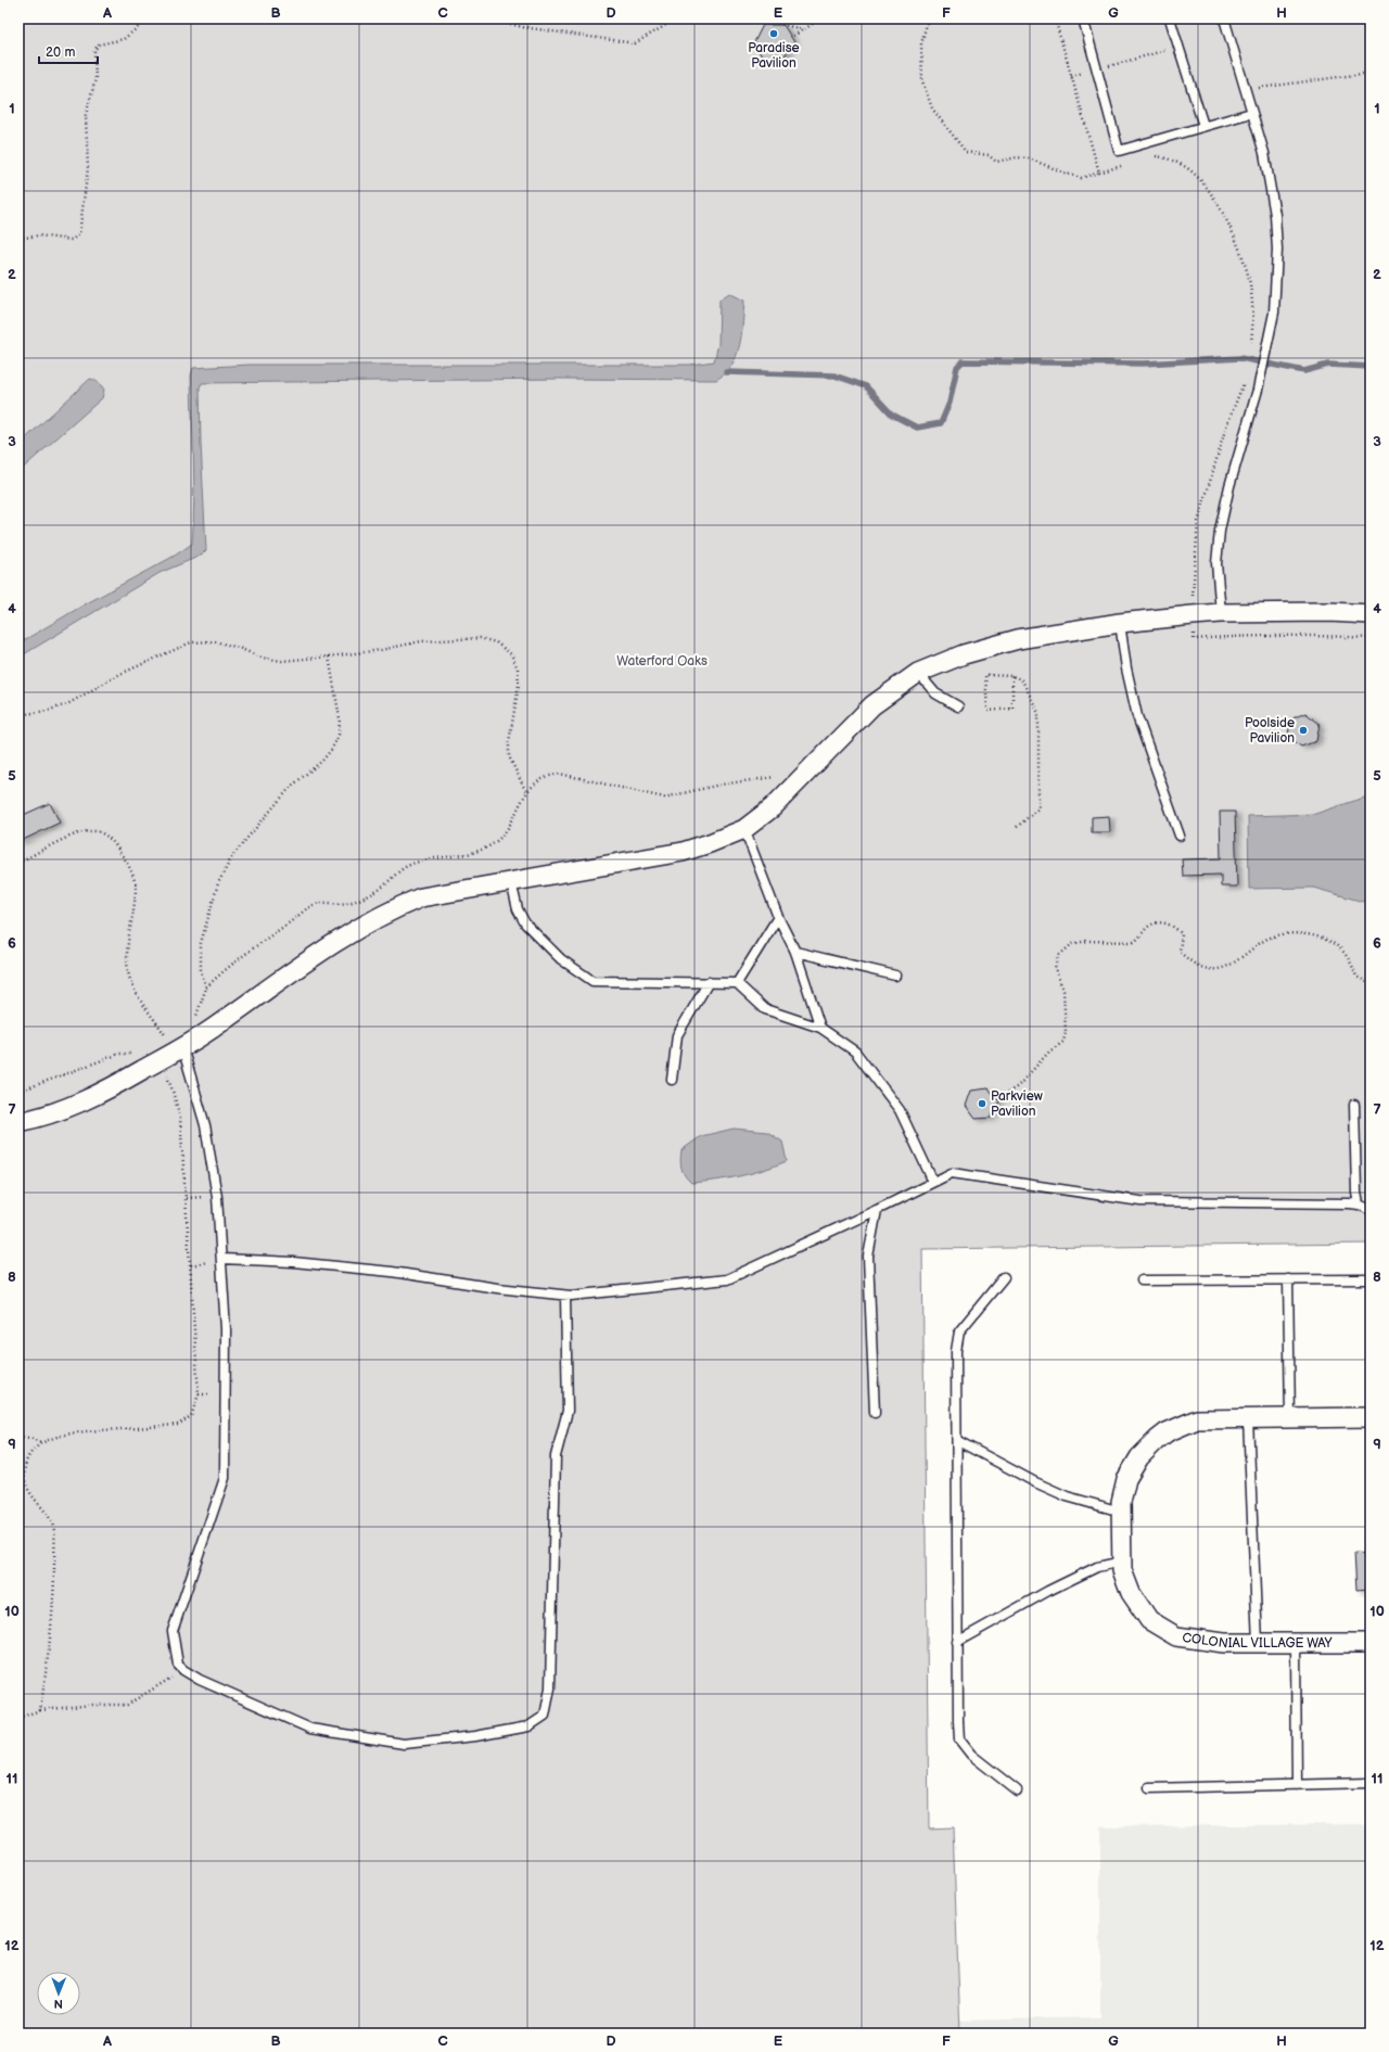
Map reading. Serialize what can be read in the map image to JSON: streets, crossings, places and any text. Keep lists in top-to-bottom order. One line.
{"streets":{"street":["COLONIAL VILLAGE WAY"]},"parks":["Waterford Oaks"],"places":["Paradise Pavilion","Poolside Pavilion","Parkview Pavilion"],"scale_bar":"20 m","north":"bottom","grid":{"columns":["A","B","C","D","E","F","G","H"],"rows":["1","2","3","4","5","6","7","8","9","10","11","12"]}}
